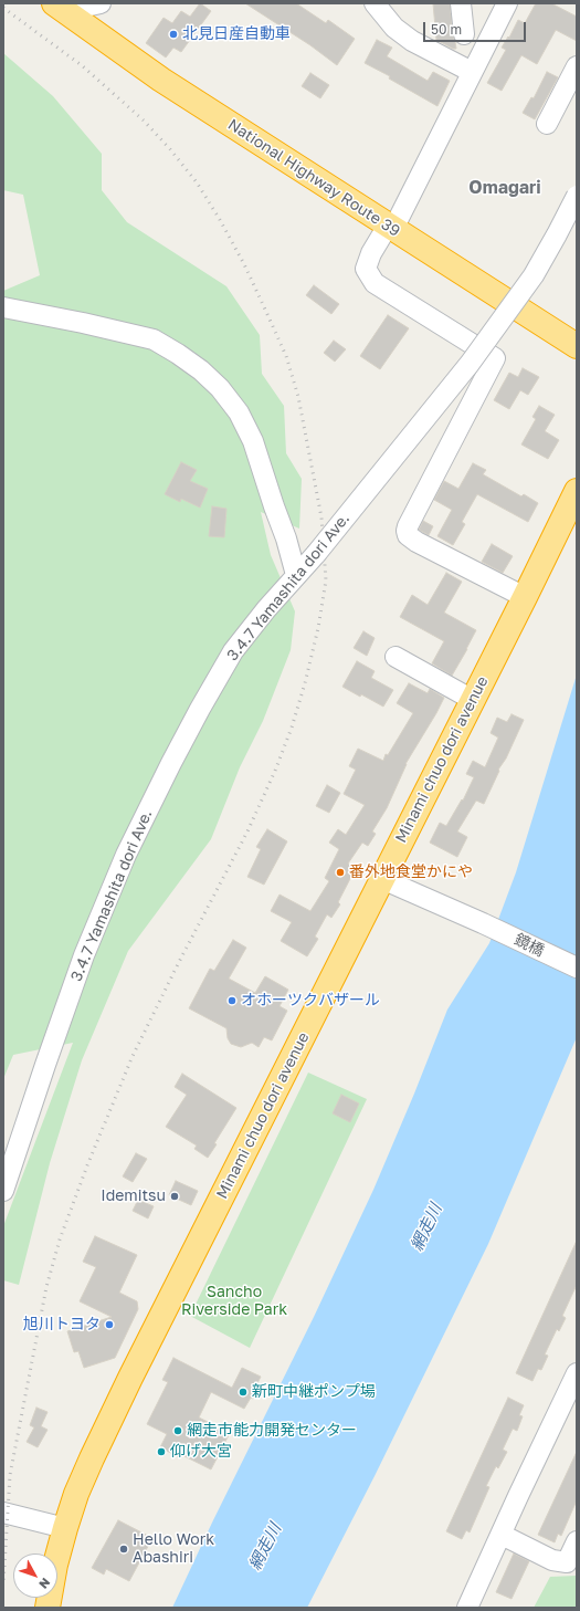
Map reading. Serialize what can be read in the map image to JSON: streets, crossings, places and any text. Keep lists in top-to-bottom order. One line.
{"streets":{"highway":["National Highway Route 39","Minami chuo dori avenue"],"street":["3.4.7 Yamashita dori Ave.","鏡橋"]},"crossings":[["Minami chuo dori avenue","鏡橋"]],"districts":["Omagari"],"water":["網走川"],"parks":["Sancho Riverside Park"],"places":["北見日産自動車","番外地食堂かにや","オホーツクバザール","Idemitsu","旭川トヨタ","新町中継ポンプ場","網走市能力開発センター","仰げ大宮","Hello Work Abashiri"],"scale_bar":"50 m","north":"bottom right"}
